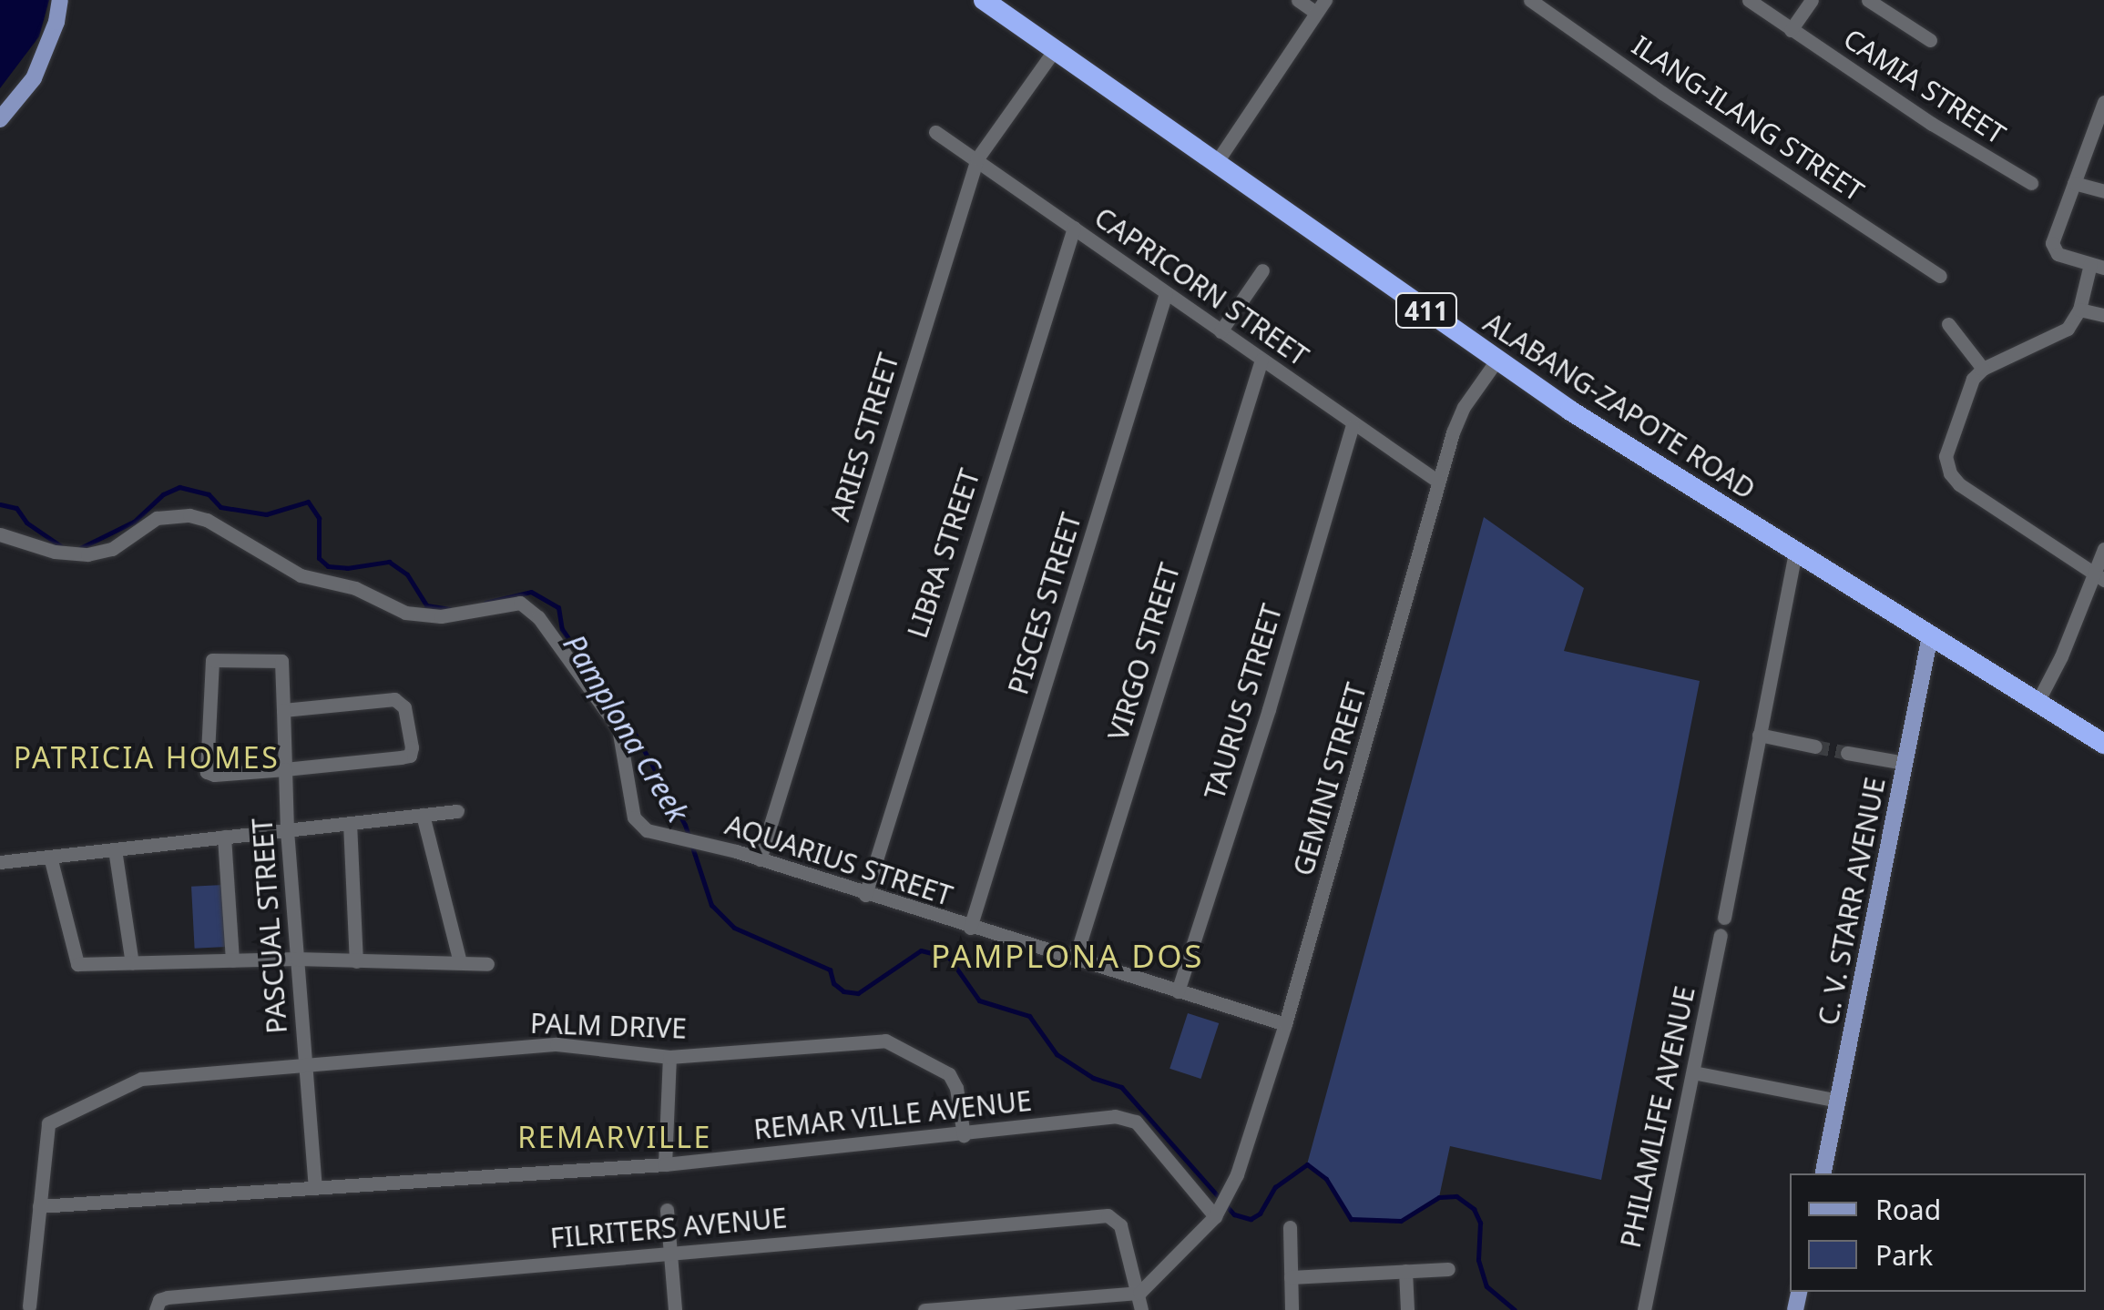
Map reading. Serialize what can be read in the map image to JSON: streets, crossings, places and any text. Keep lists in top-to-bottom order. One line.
{"streets":{"highway":["411","ALABANG-ZAPOTE ROAD"],"main road":["C. V. STARR AVENUE"],"street":["CAMIA STREET","ILANG-ILANG STREET","CAPRICORN STREET","ARIES STREET","LIBRA STREET","PISCES STREET","VIRGO STREET","TAURUS STREET","GEMINI STREET","AQUARIUS STREET","PASCUAL STREET","PALM DRIVE","REMAR VILLE AVENUE","PHILAMLIFE AVENUE","FILRITERS AVENUE"]},"crossings":[["CAPRICORN STREET","ARIES STREET"],["CAPRICORN STREET","LIBRA STREET"],["CAPRICORN STREET","PISCES STREET"],["CAPRICORN STREET","VIRGO STREET"],["CAPRICORN STREET","TAURUS STREET"],["CAPRICORN STREET","GEMINI STREET"],["ALABANG-ZAPOTE ROAD","ARIES STREET"],["ALABANG-ZAPOTE ROAD","GEMINI STREET"],["ALABANG-ZAPOTE ROAD","C. V. STARR AVENUE"],["ARIES STREET","AQUARIUS STREET"],["LIBRA STREET","AQUARIUS STREET"],["PISCES STREET","AQUARIUS STREET"],["VIRGO STREET","AQUARIUS STREET"],["TAURUS STREET","AQUARIUS STREET"],["GEMINI STREET","AQUARIUS STREET"],["GEMINI STREET","REMAR VILLE AVENUE"],["PASCUAL STREET","PALM DRIVE"],["PASCUAL STREET","REMAR VILLE AVENUE"],["PALM DRIVE","REMAR VILLE AVENUE"]],"districts":["PATRICIA HOMES","PAMPLONA DOS","REMARVILLE"],"water":["Pamplona Creek"],"legend":["Road","Park"]}
